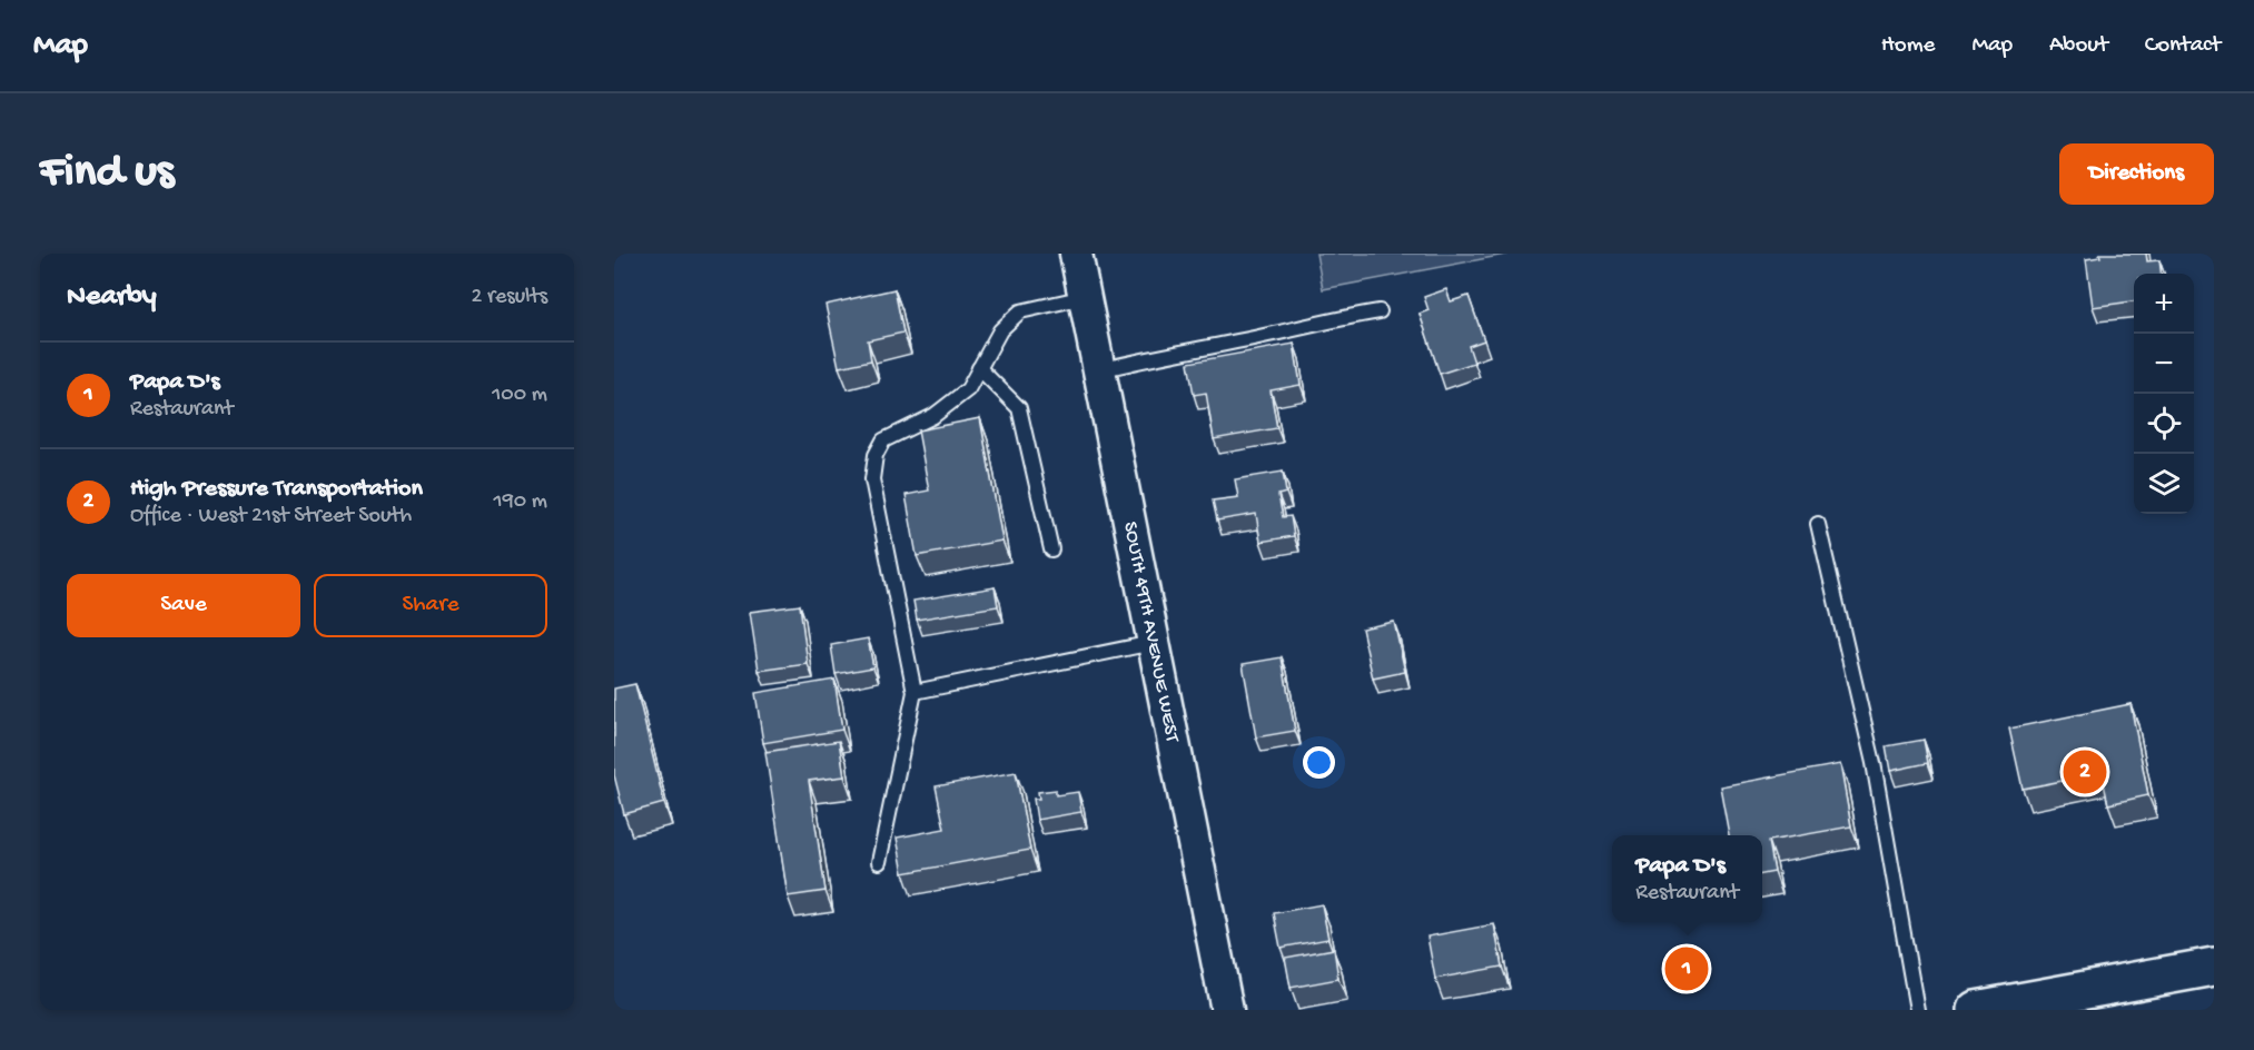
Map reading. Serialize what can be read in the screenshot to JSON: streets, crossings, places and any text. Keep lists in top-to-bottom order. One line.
{"streets":{"street":["SOUTH 49TH AVENUE WEST"]},"page":{"header":"Map","nav":["Home","Map","About","Contact"],"buttons":["Directions",["Save","Share"]],"title":"Find us","heading":["Nearby","2 results"],"map_buttons":["+","−"],"list":[{"mark":"1","name":"Papa D's","note":"Restaurant","value":"100 m"},{"mark":"2","name":"High Pressure Transportation","note":"Office · West 21st Street South","value":"190 m"}],"pins":["2","1"],"popup":["Papa D's","Restaurant"]}}
